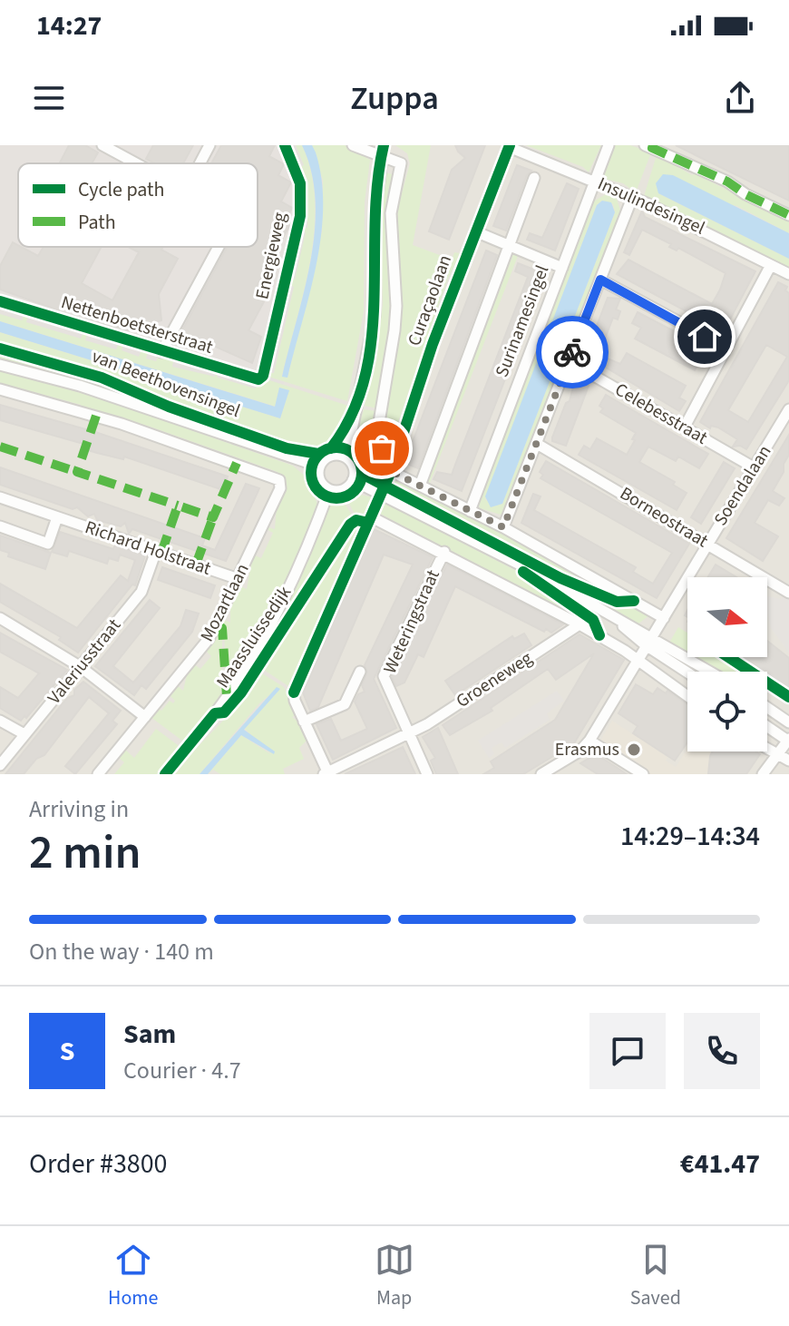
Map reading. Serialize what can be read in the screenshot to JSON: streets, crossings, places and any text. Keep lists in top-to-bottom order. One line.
{"streets":{"street":["Insulindesingel","Energieweg","Curaçaolaan","Surinamesingel","Nettenboetsterstraat","van Beethovensingel","Celebesstraat","Soendalaan","Borneostraat","Richard Holstraat","Mozartlaan","Weteringstraat","Maassluissedijk","Valeriusstraat","Groeneweg"]},"crossings":[["Insulindesingel","Curaçaolaan"],["Insulindesingel","Surinamesingel"],["Energieweg","Nettenboetsterstraat"],["van Beethovensingel","Maassluissedijk"],["Celebesstraat","Soendalaan"],["Soendalaan","Borneostraat"],["Richard Holstraat","Mozartlaan"],["Richard Holstraat","Valeriusstraat"],["Weteringstraat","Groeneweg"]],"places":["Erasmus"],"legend":["Cycle path","Path"],"north":"right","page":{"status":"14:27","header":"Zuppa","heading":["2 min","Arriving in","14:29–14:34"],"panel":["Sam","Courier · 4.7","Order #3800","€41.47"],"bar":"On the way · 140 m","round":"S","tabs":["Home","Map","Saved"]}}
